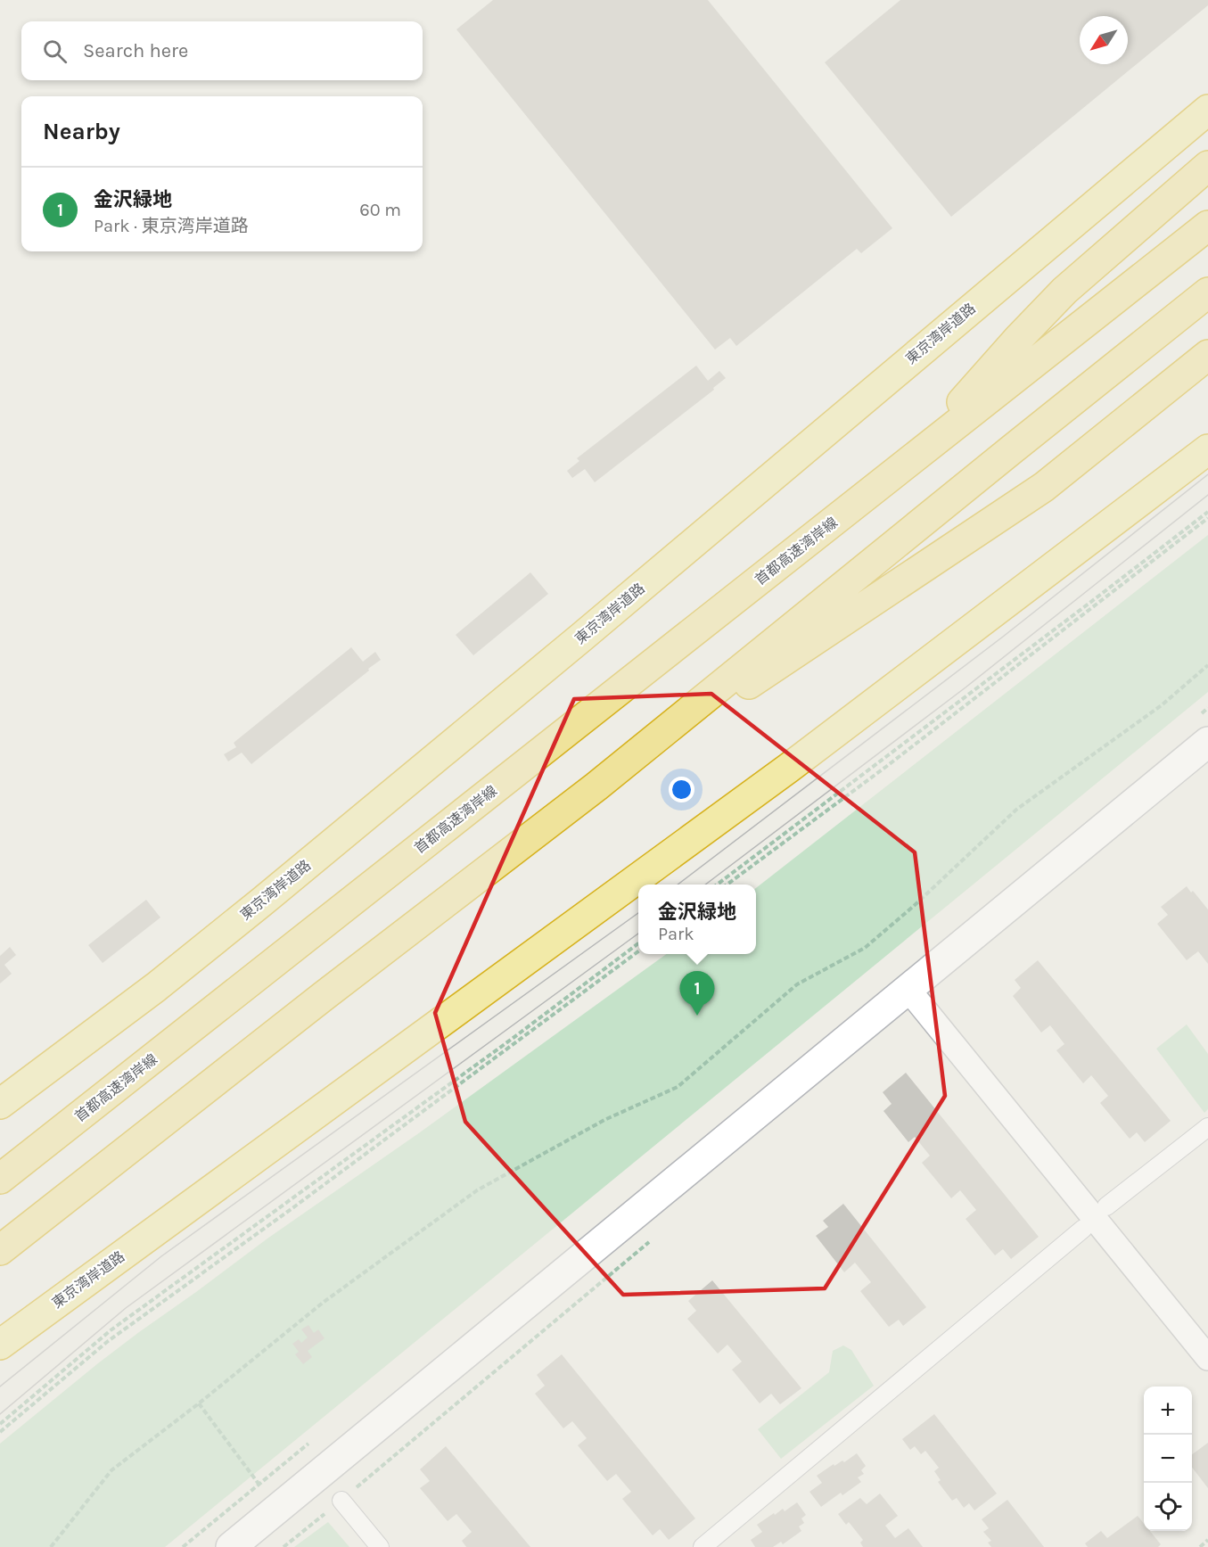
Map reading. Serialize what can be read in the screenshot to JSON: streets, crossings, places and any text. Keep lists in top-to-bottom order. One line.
{"streets":{"highway":["東京湾岸道路","首都高速湾岸線"]},"north":"bottom left","page":{"search":"Search here","heading":"Nearby","list":[{"mark":"1","name":"金沢緑地","note":"Park · 東京湾岸道路","value":"60 m"}],"popup":["金沢緑地","Park"],"pins":"1","map_buttons":["+","−"]}}
